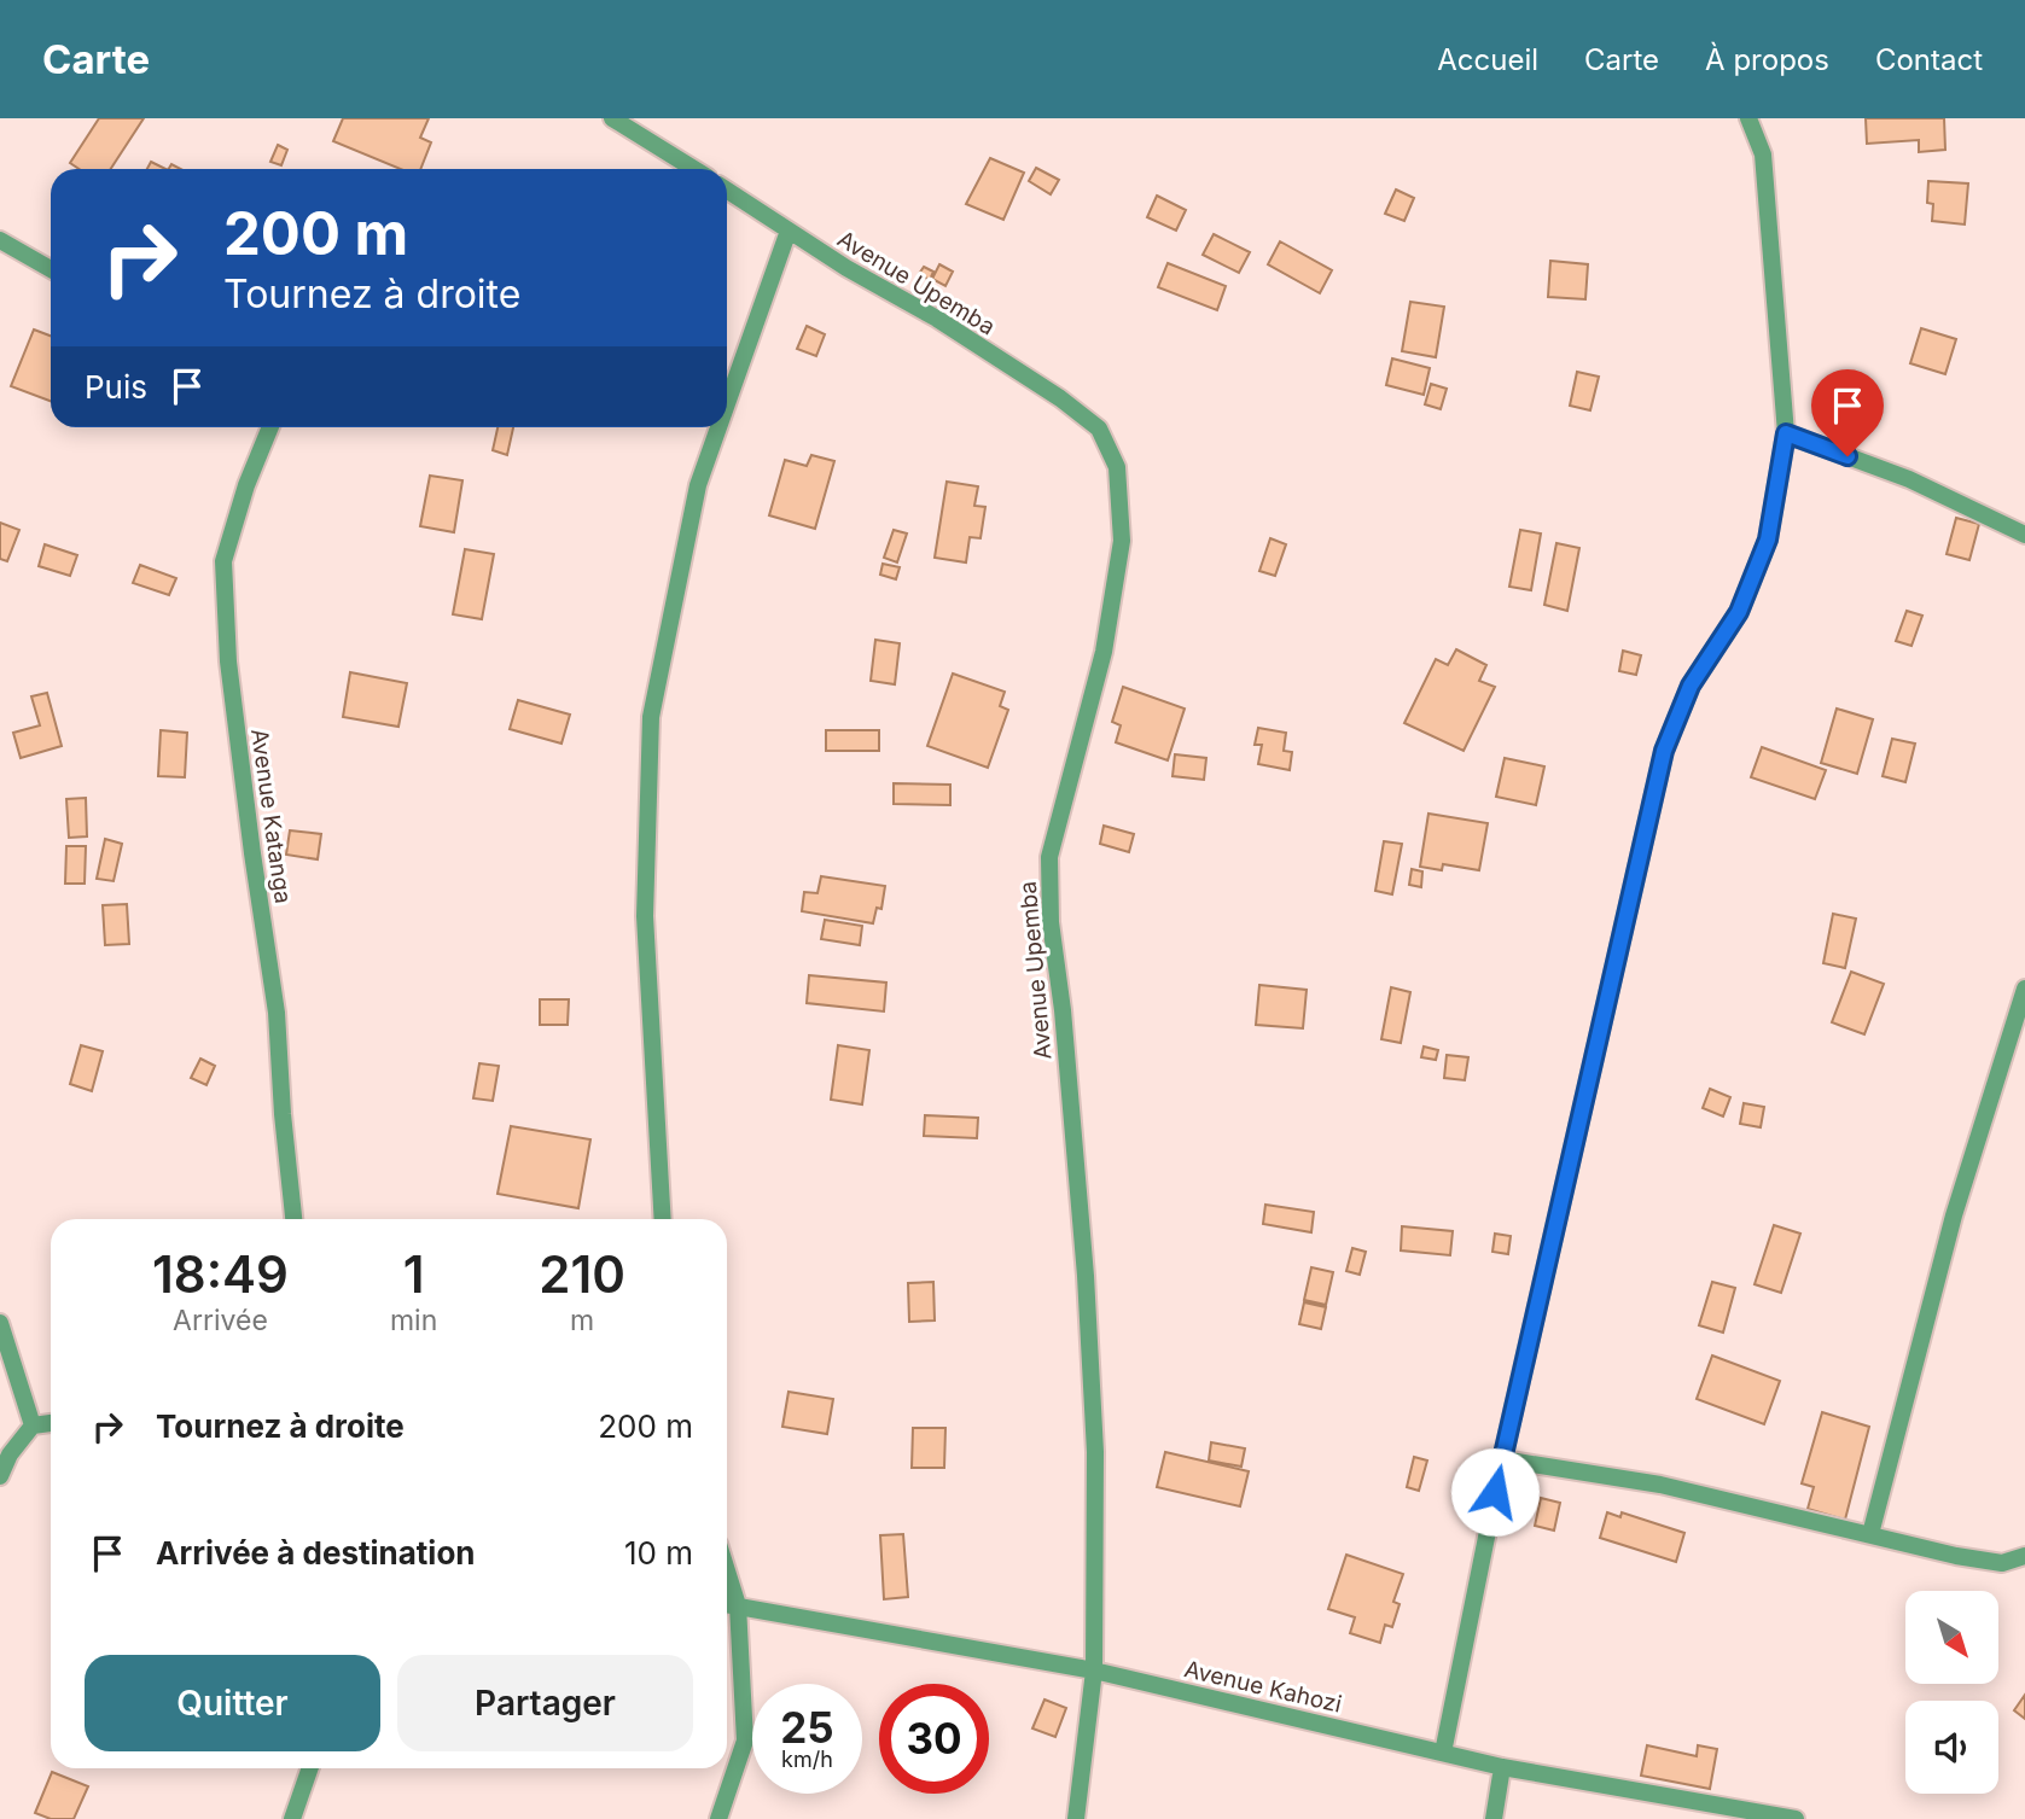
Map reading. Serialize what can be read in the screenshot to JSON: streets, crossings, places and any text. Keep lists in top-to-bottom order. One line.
{"streets":{"street":["Avenue Upemba","Avenue Katanga","Avenue Kahozi"]},"crossings":[["Avenue Upemba","Avenue Kahozi"]],"north":"bottom right","page":{"header":"Carte","nav":["Accueil","Carte","À propos","Contact"],"turn":["200 m","Tournez à droite"],"then":"Puis","eta":["18:49","Arrivée","1","min","210","m"],"list":[{"name":"Tournez à droite","value":"200 m"},{"name":"Arrivée à destination","value":"10 m"}],"buttons":["Quitter","Partager"],"speed":"25 km/h","limit":"30"}}
